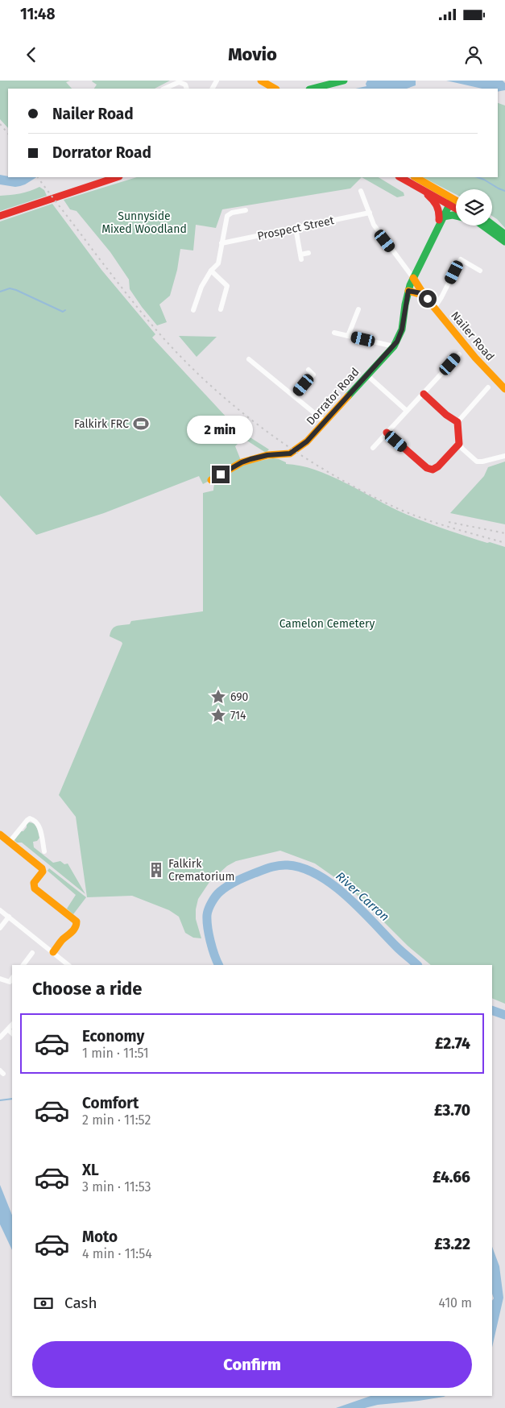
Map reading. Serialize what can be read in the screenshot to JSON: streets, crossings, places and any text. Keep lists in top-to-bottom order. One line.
{"streets":{"street":["Prospect Street","Nailer Road","Dorrator Road"]},"crossings":[["Nailer Road","Dorrator Road"]],"water":["River Carron"],"parks":["Sunnyside Mixed Woodland","Camelon Cemetery"],"places":{"sports":["Falkirk FRC"],"place":["690","714"],"building":["Falkirk Crematorium"]},"page":{"status":"11:48","header":"Movio","banner":["Nailer Road","Dorrator Road"],"bubble":"2 min","heading":"Choose a ride","list":[{"name":"Economy","note":"1 min · 11:51","value":"£2.74"},{"name":"Comfort","note":"2 min · 11:52","value":"£3.70"},{"name":"XL","note":"3 min · 11:53","value":"£4.66"},{"name":"Moto","note":"4 min · 11:54","value":"£3.22"}],"pay":["Cash","410 m"],"buttons":"Confirm"}}
